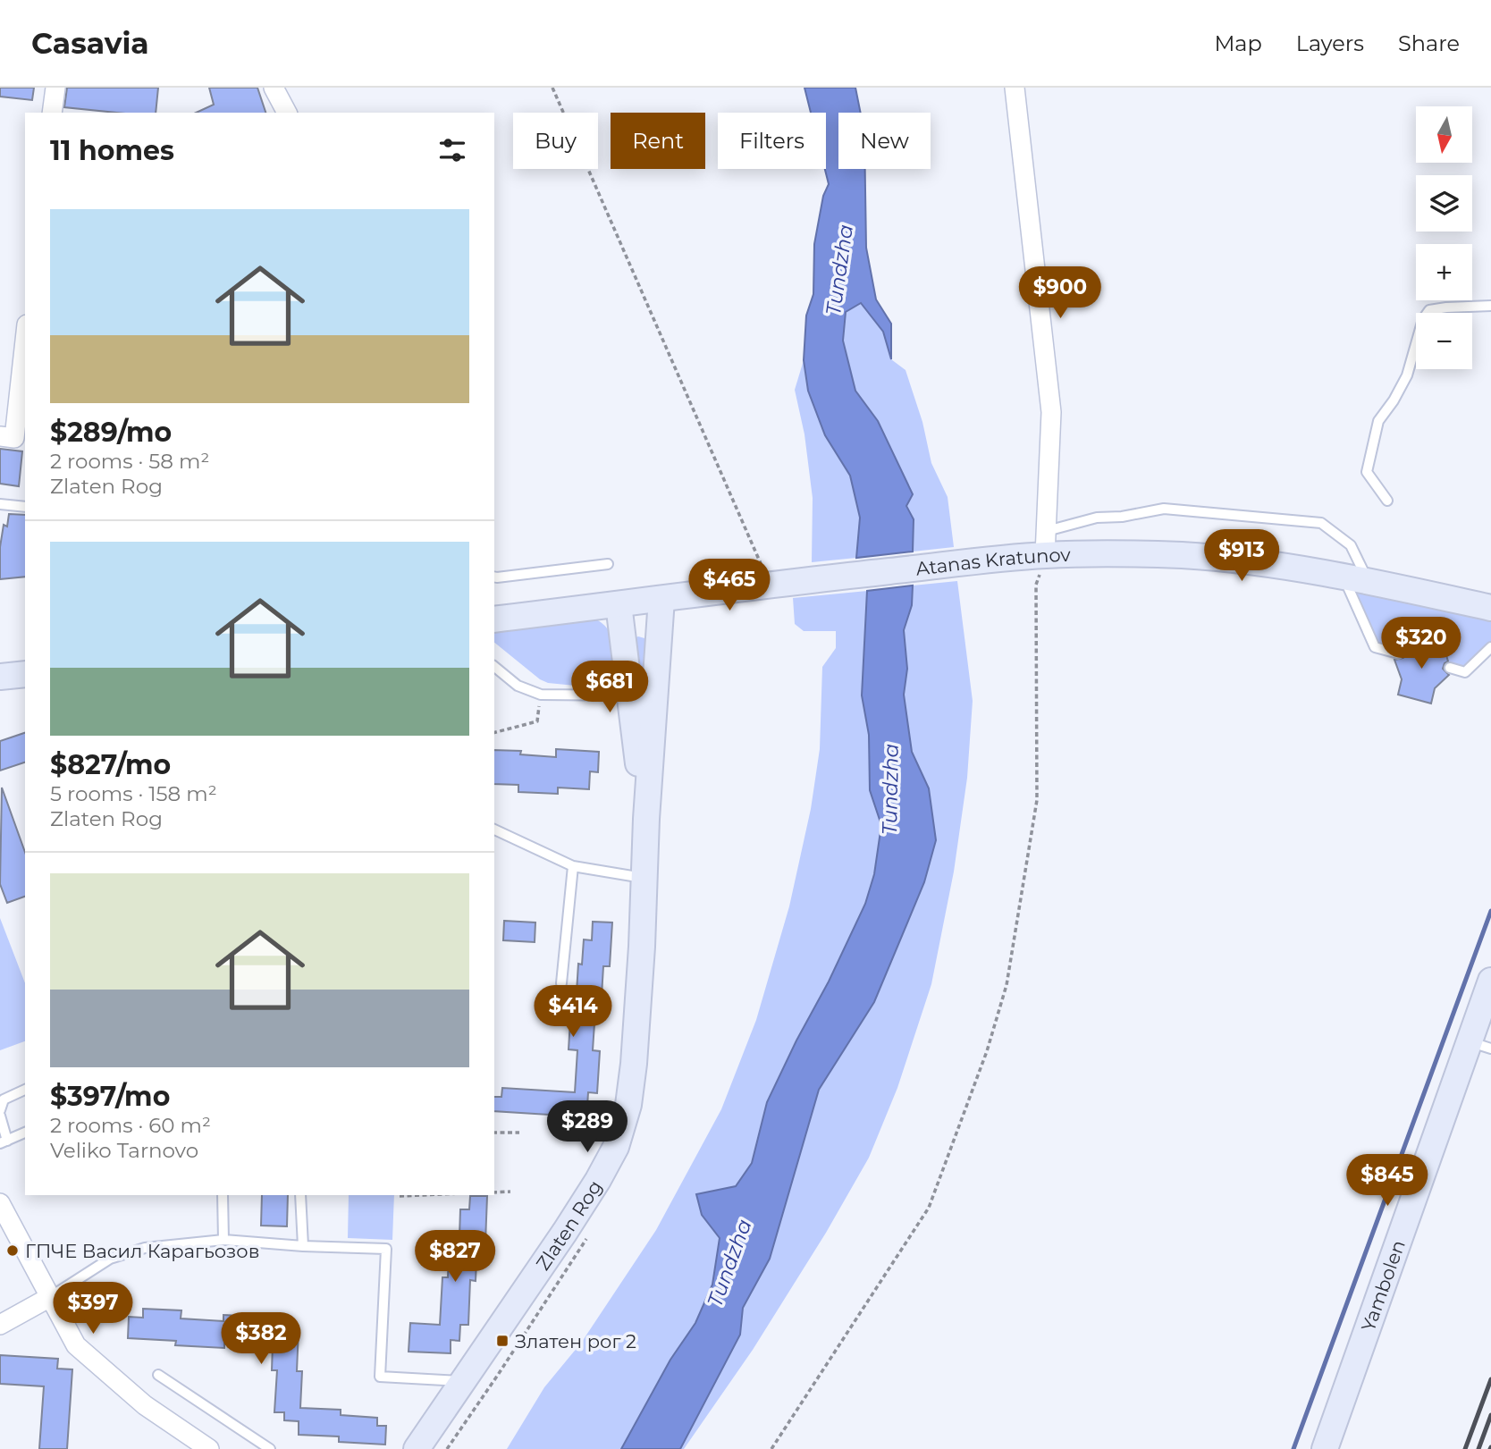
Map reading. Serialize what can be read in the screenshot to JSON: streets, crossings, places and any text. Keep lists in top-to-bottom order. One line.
{"streets":{"main road":["Atanas Kratunov","Zlaten Rog","Yambolen"]},"crossings":[["Atanas Kratunov","Zlaten Rog"]],"water":["Tundzha"],"places":{"other":["ГПЧЕ Васил Карагьозов"],"transit":["Златен рог 2"]},"north":"bottom","page":{"header":"Casavia","nav":["Map","Layers","Share"],"map_buttons":["+","−"],"chip":["Buy","Rent","Filters","New"],"heading":"11 homes","list":[{"name":"$289/mo","note":"2 rooms · 58 m² · Zlaten Rog"},{"name":"$827/mo","note":"5 rooms · 158 m² · Zlaten Rog"},{"name":"$397/mo","note":"2 rooms · 60 m² · Veliko Tarnovo"}],"price":["$900","$913","$465","$320","$681","$414","$289","$845","$827","$397","$382"]}}
